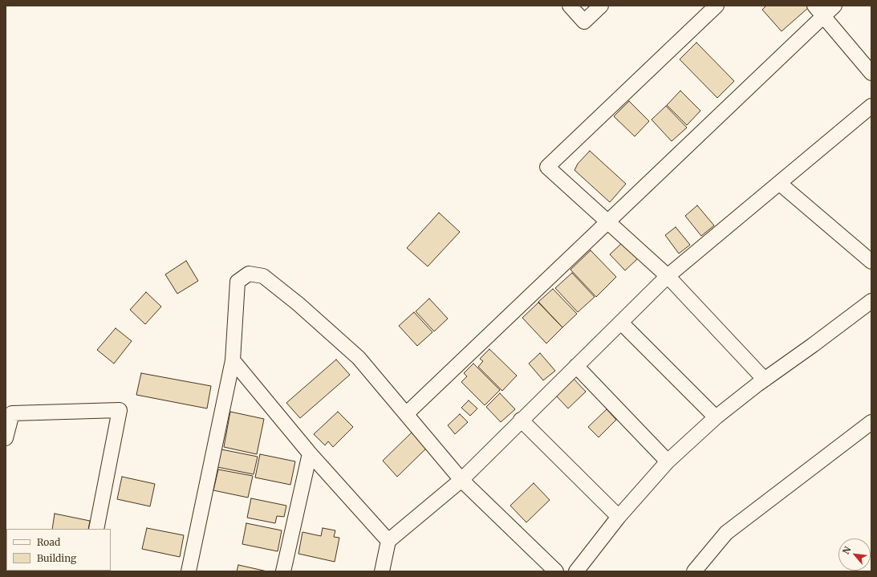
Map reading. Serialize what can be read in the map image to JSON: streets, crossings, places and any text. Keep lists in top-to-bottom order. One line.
{"legend":["Road","Building"],"north":"top left"}
